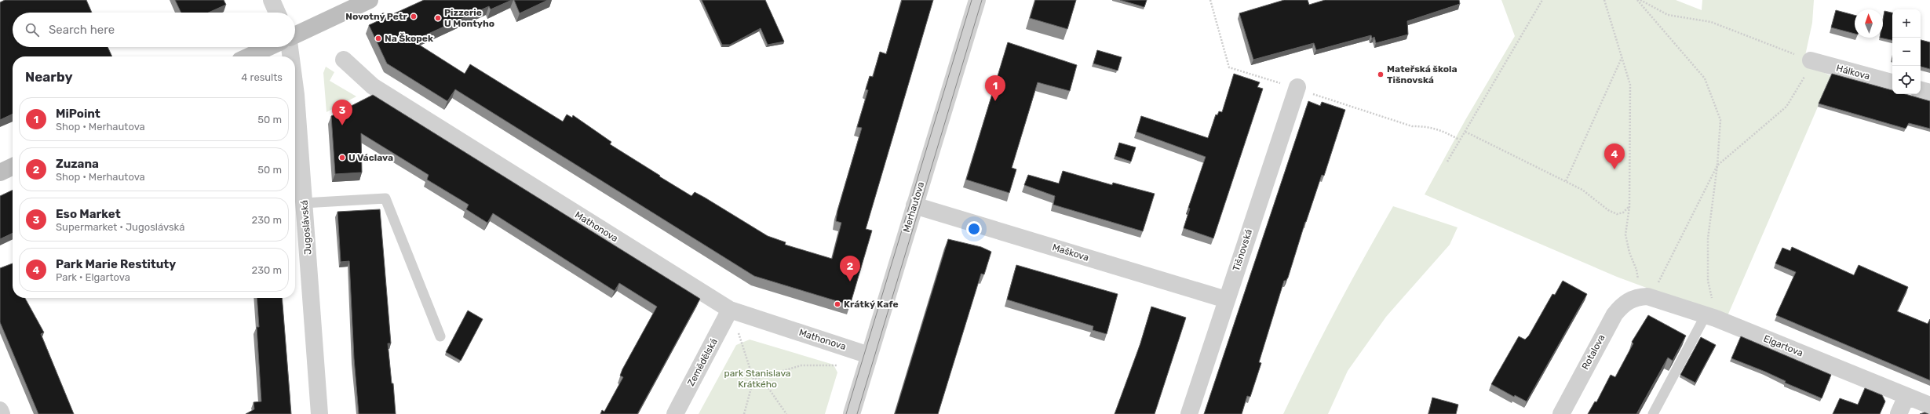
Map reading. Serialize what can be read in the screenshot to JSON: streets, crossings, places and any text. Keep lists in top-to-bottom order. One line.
{"streets":{"street":["Hálkova","Merhautova","Mathonova","Jugoslávská","Tišnovská","Maškova","Elgartova","Rotalova","Zemědělská"]},"crossings":[["Merhautova","Mathonova"],["Merhautova","Maškova"],["Mathonova","Zemědělská"],["Tišnovská","Maškova"],["Elgartova","Rotalova"]],"parks":["park Stanislava Krátkého"],"places":["Novotný Petr","Pizzerie U Montyho","Na Škopek","Mateřská škola Tišnovská","U Václava","Krátký Kafe"],"north":"top","page":{"map_buttons":["+","−"],"search":"Search here","heading":["Nearby","4 results"],"pins":["1","3","4","2"],"list":[{"mark":"1","name":"MiPoint","note":"Shop · Merhautova","value":"50 m"},{"mark":"2","name":"Zuzana","note":"Shop · Merhautova","value":"50 m"},{"mark":"3","name":"Eso Market","note":"Supermarket · Jugoslávská","value":"230 m"},{"mark":"4","name":"Park Marie Restituty","note":"Park · Elgartova","value":"230 m"}]}}
